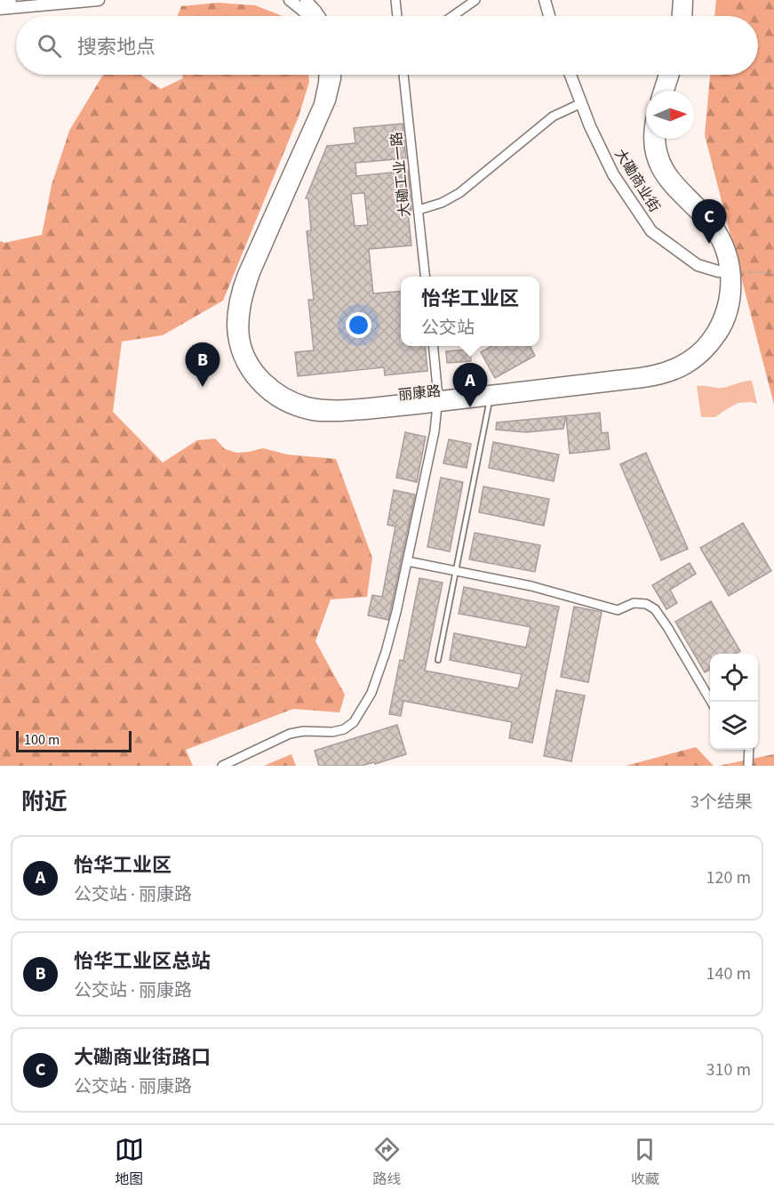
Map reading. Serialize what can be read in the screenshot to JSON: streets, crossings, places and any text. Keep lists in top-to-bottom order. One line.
{"streets":{"street":["大磡工业一路","大磡商业街","丽康路"]},"crossings":[["大磡商业街","丽康路"]],"scale_bar":"100 m","north":"right","page":{"search":"搜索地点","pins":["C","B","A"],"popup":["怡华工业区","公交站"],"scale":"100 m","heading":["附近","3个结果"],"list":[{"mark":"A","name":"怡华工业区","note":"公交站 · 丽康路","value":"120 m"},{"mark":"B","name":"怡华工业区总站","note":"公交站 · 丽康路","value":"140 m"},{"mark":"C","name":"大磡商业街路口","note":"公交站 · 丽康路","value":"310 m"}],"nav":["地图","路线","收藏"]}}
